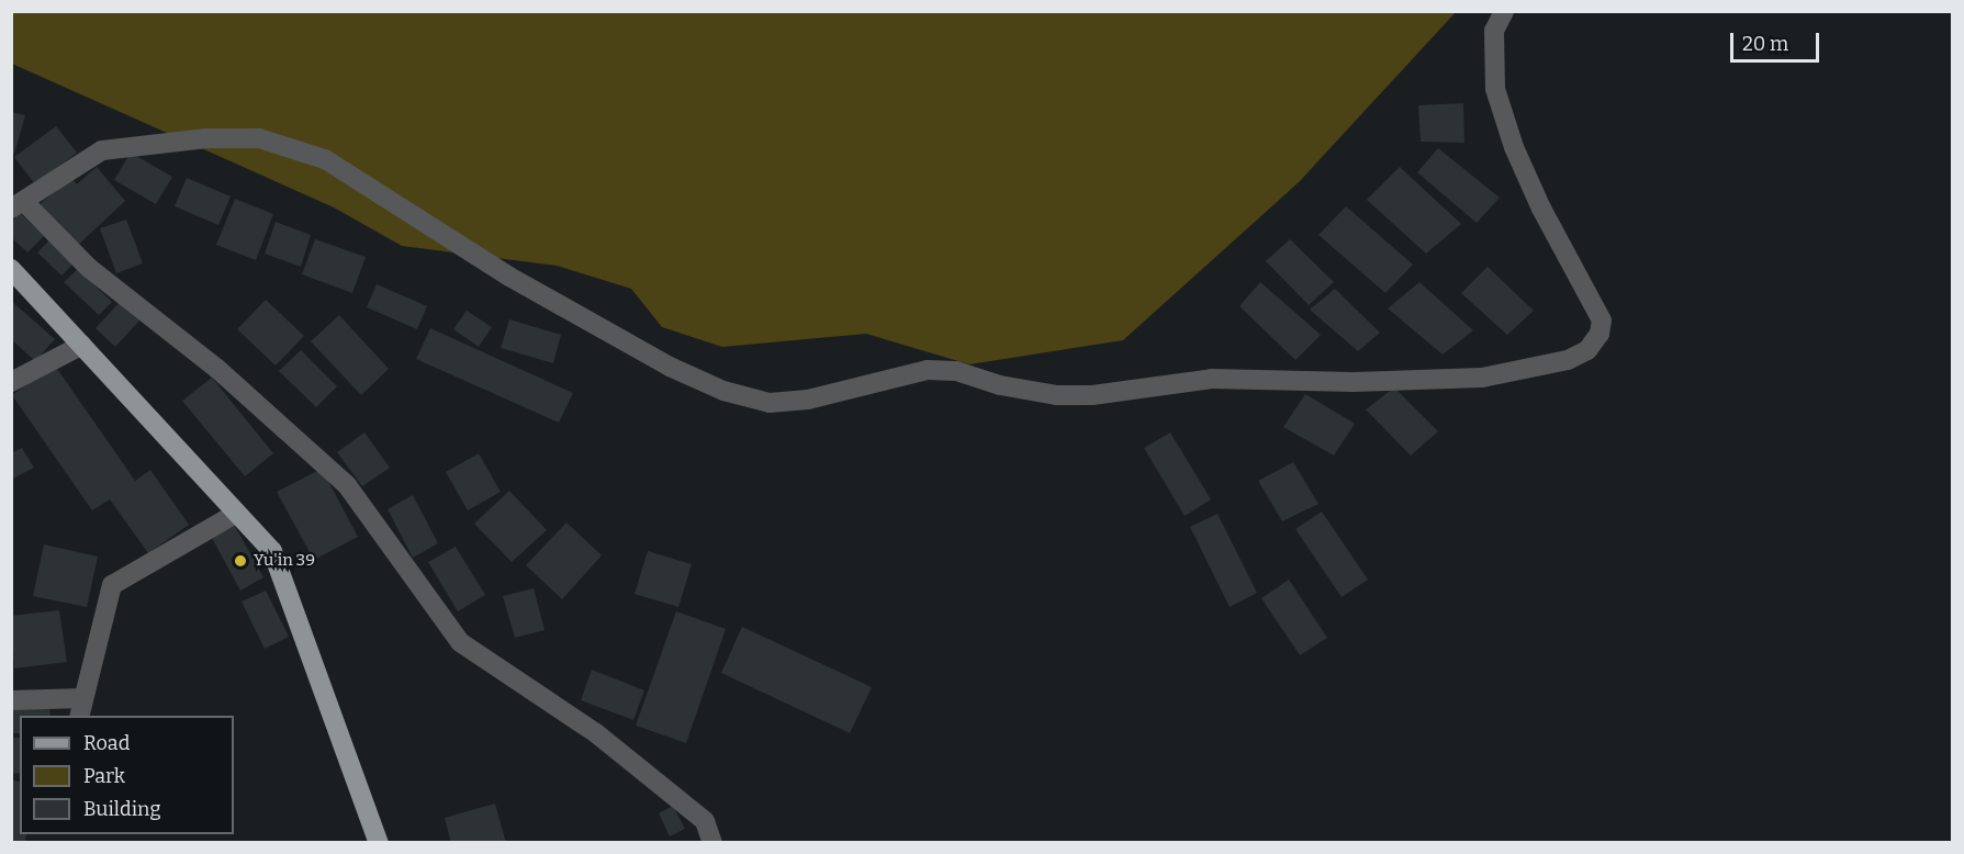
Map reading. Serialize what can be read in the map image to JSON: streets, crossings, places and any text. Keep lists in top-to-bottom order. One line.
{"places":["Yu'in 39"],"legend":["Road","Park","Building"],"scale_bar":"20 m"}
